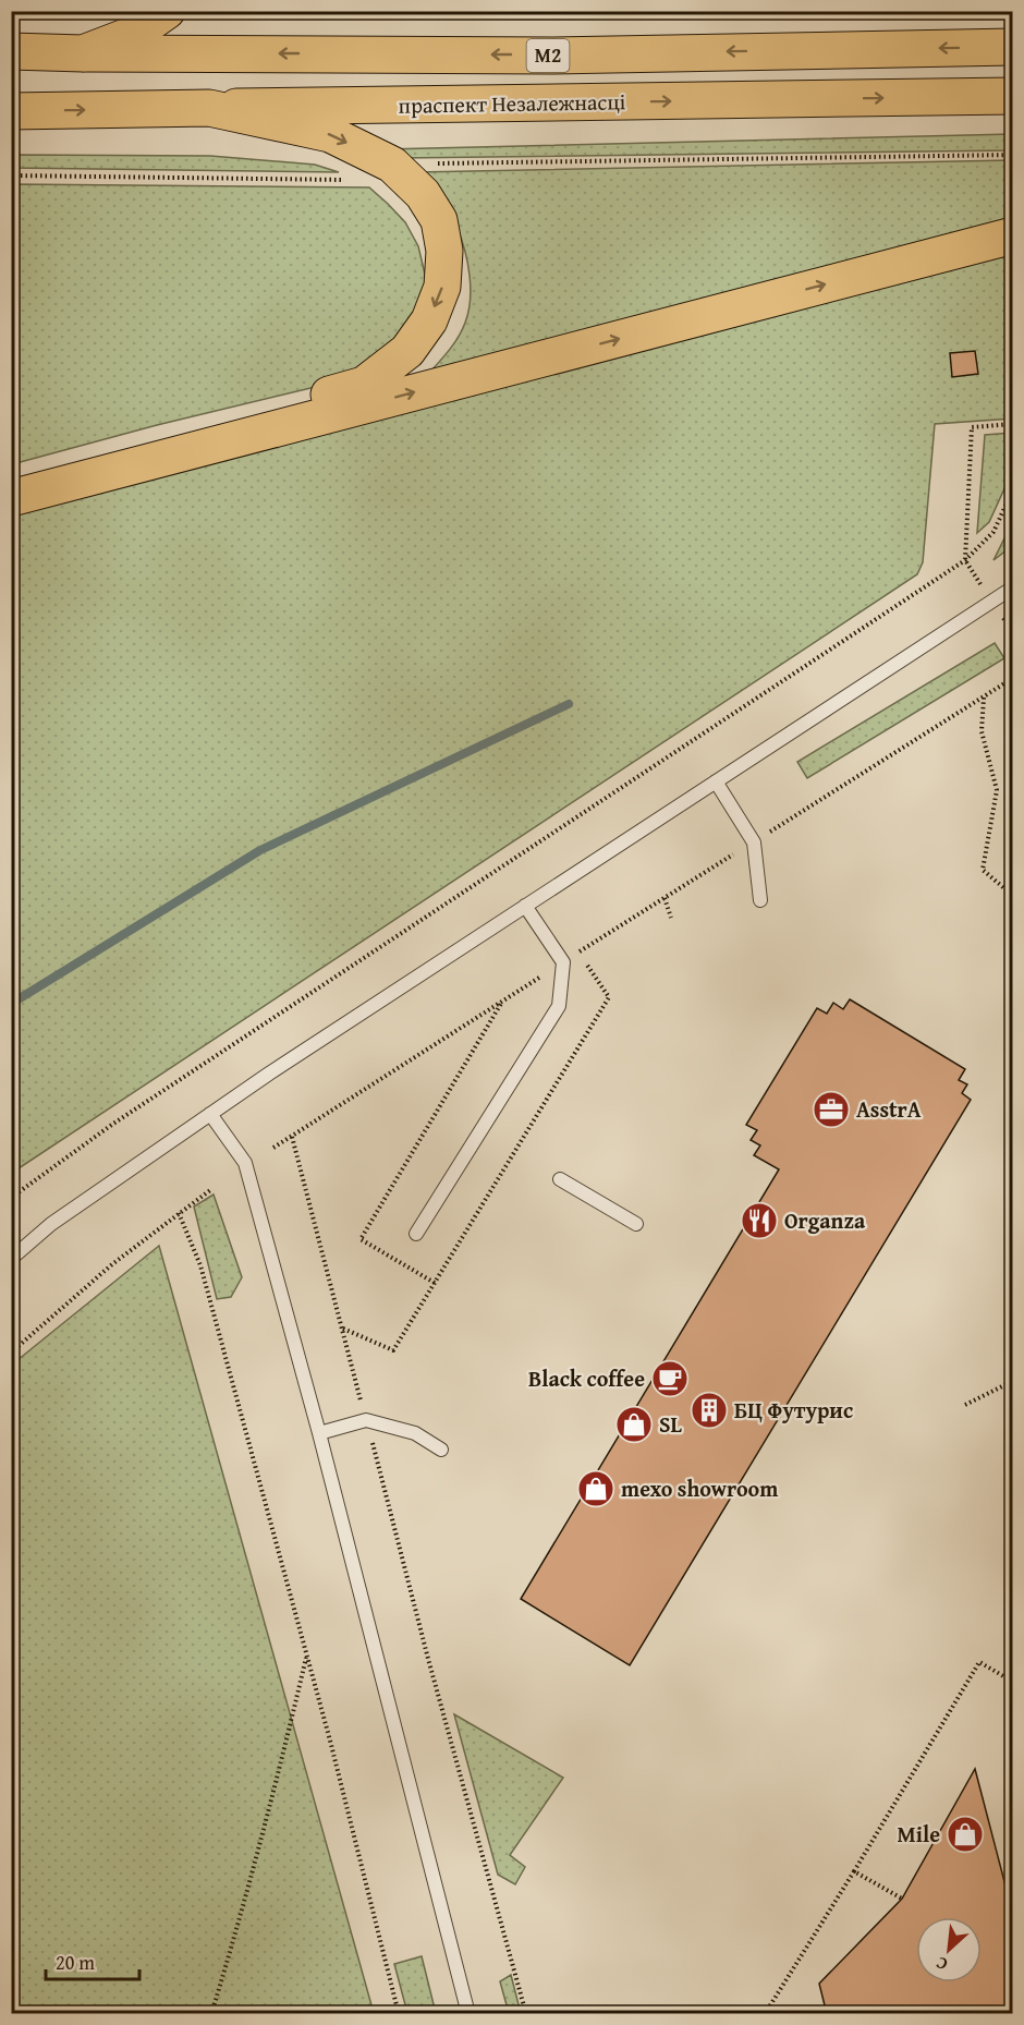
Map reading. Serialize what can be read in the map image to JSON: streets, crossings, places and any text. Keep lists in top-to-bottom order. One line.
{"streets":{"main road":["М2","праспект Незалежнасці"]},"places":{"office":["AsstrA"],"restaurant":["Organza"],"cafe":["Black coffee"],"building":["БЦ Футурис"],"shop":["SL","mexo showroom","Mile"]},"scale_bar":"20 m","north":"bottom left"}
